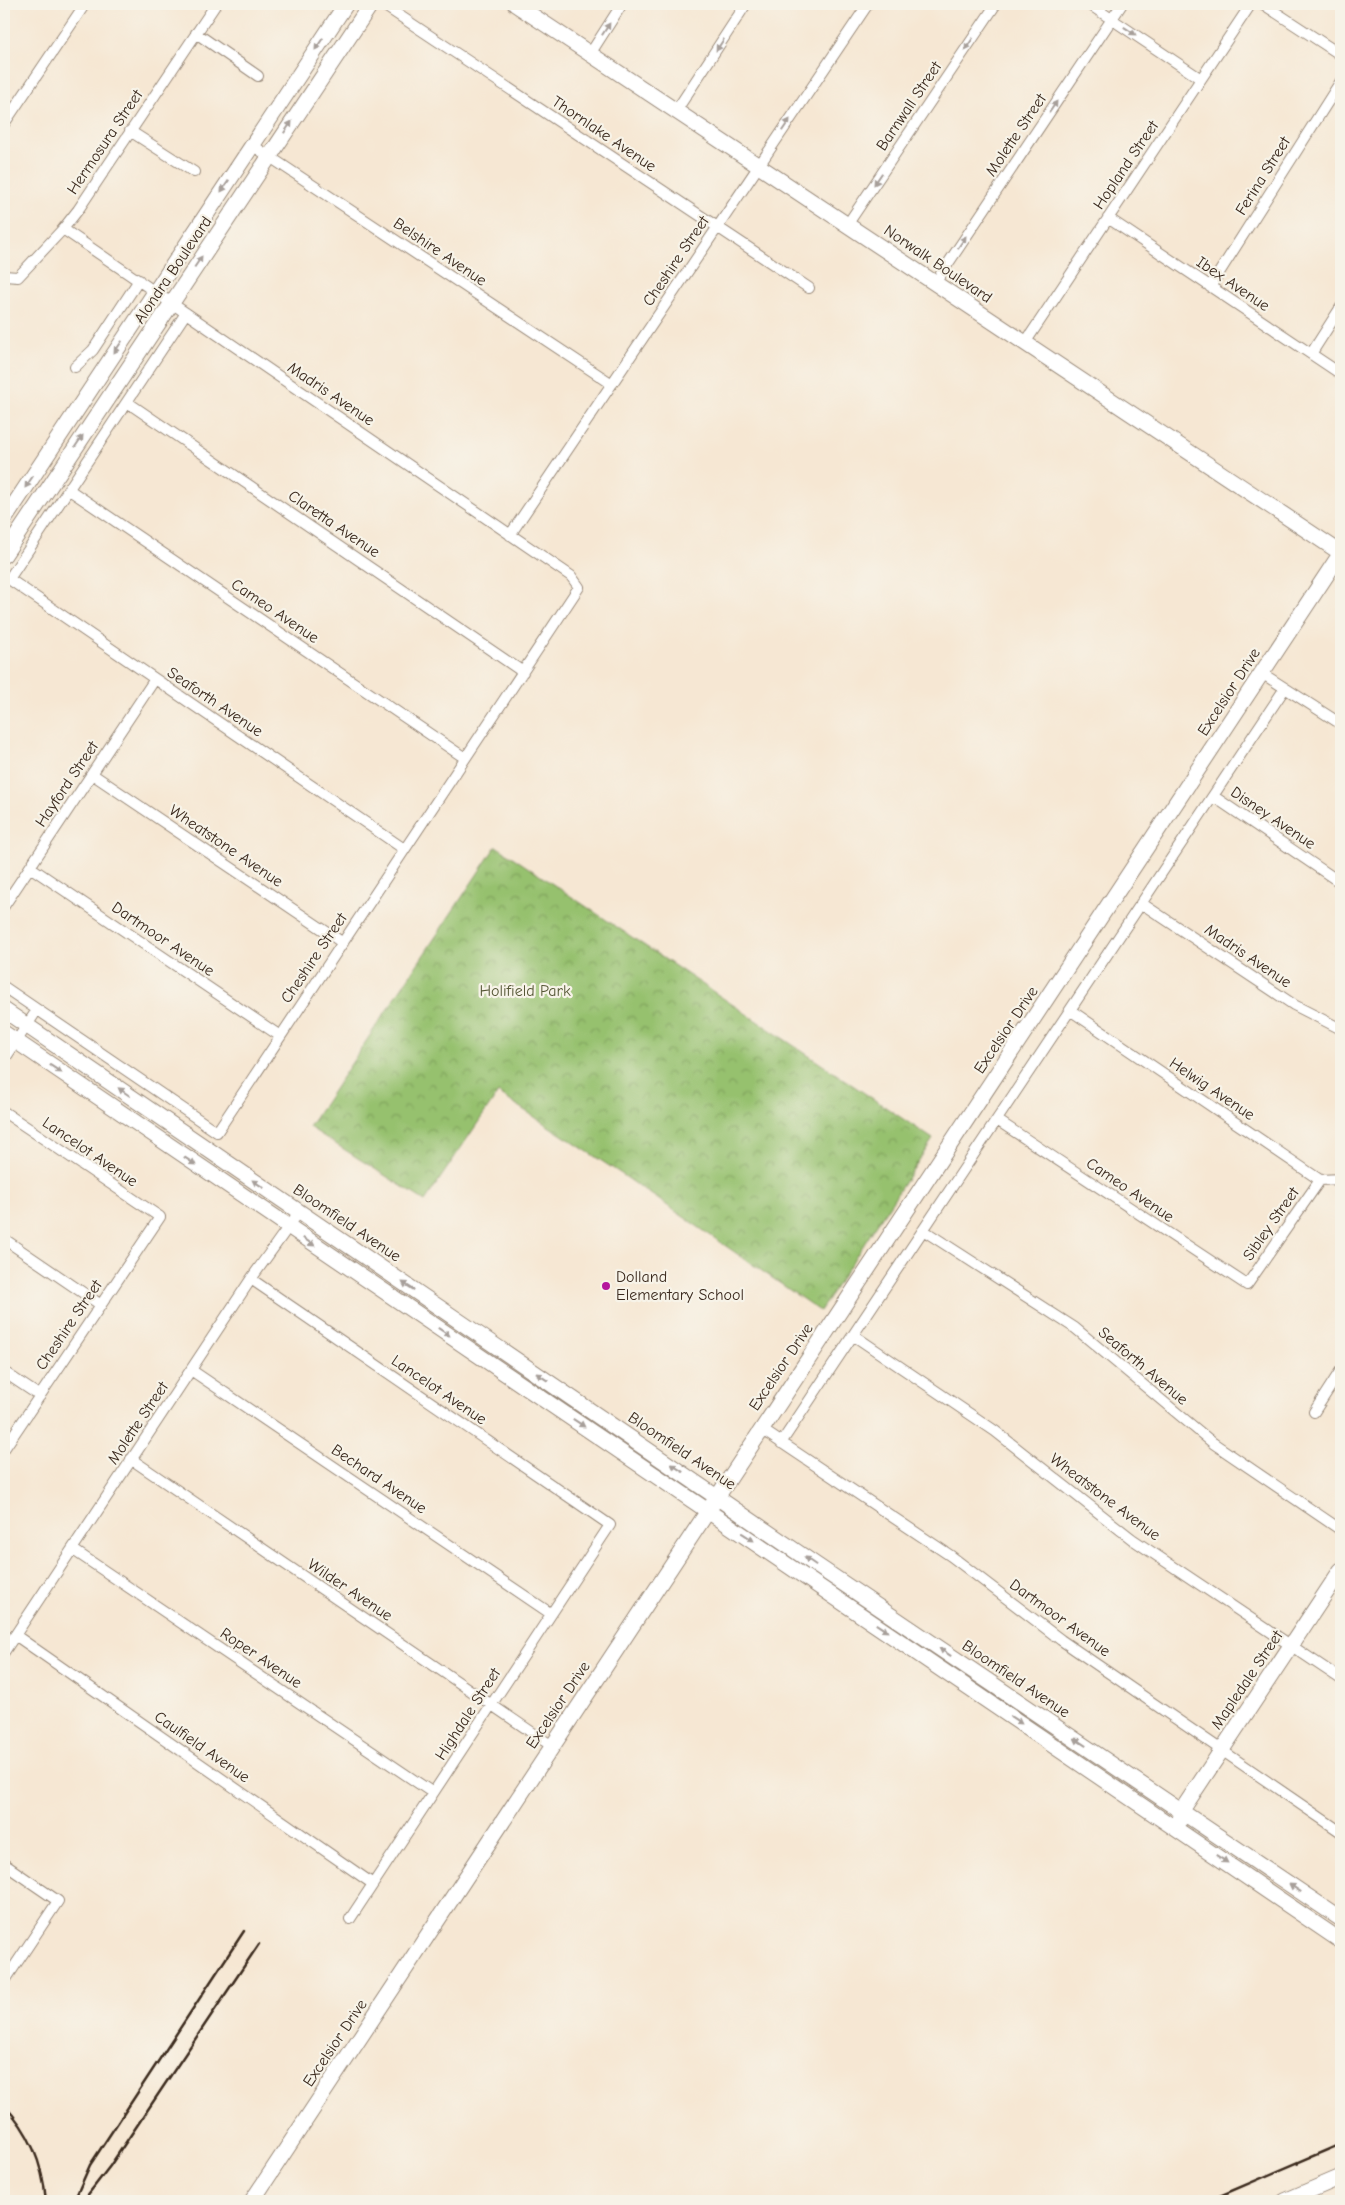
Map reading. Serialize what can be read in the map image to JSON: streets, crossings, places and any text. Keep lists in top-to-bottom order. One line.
{"streets":{"main road":["Norwalk Boulevard","Alondra Boulevard","Excelsior Drive","Bloomfield Avenue","Mapledale Street"],"street":["Barnwall Street","Thornlake Avenue","Molette Street","Hermosura Street","Hopland Street","Ferina Street","Belshire Avenue","Cheshire Street","Ibex Avenue","Madris Avenue","Claretta Avenue","Cameo Avenue","Seaforth Avenue","Hayford Street","Disney Avenue","Wheatstone Avenue","Dartmoor Avenue","Helwig Avenue","Lancelot Avenue","Sibley Street","Bechard Avenue","Wilder Avenue","Roper Avenue","Highdale Street","Caulfield Avenue"]},"crossings":[["Barnwall Street","Norwalk Boulevard"],["Thornlake Avenue","Cheshire Street"],["Molette Street","Norwalk Boulevard"],["Molette Street","Lancelot Avenue"],["Molette Street","Bloomfield Avenue"],["Molette Street","Bechard Avenue"],["Molette Street","Wilder Avenue"],["Molette Street","Roper Avenue"],["Molette Street","Caulfield Avenue"],["Hermosura Street","Madris Avenue"],["Hopland Street","Norwalk Boulevard"],["Hopland Street","Ibex Avenue"],["Ferina Street","Ibex Avenue"],["Belshire Avenue","Cheshire Street"],["Belshire Avenue","Alondra Boulevard"],["Cheshire Street","Norwalk Boulevard"],["Cheshire Street","Madris Avenue"],["Cheshire Street","Claretta Avenue"],["Cheshire Street","Cameo Avenue"],["Cheshire Street","Seaforth Avenue"],["Cheshire Street","Wheatstone Avenue"],["Cheshire Street","Dartmoor Avenue"],["Cheshire Street","Lancelot Avenue"],["Norwalk Boulevard","Excelsior Drive"],["Alondra Boulevard","Madris Avenue"],["Cameo Avenue","Seaforth Avenue"],["Cameo Avenue","Sibley Street"],["Excelsior Drive","Dartmoor Avenue"],["Excelsior Drive","Bloomfield Avenue"],["Excelsior Drive","Wilder Avenue"],["Seaforth Avenue","Hayford Street"],["Hayford Street","Wheatstone Avenue"],["Hayford Street","Dartmoor Avenue"],["Wheatstone Avenue","Mapledale Street"],["Dartmoor Avenue","Mapledale Street"],["Helwig Avenue","Sibley Street"],["Lancelot Avenue","Highdale Street"],["Bloomfield Avenue","Mapledale Street"],["Bechard Avenue","Highdale Street"],["Wilder Avenue","Highdale Street"],["Roper Avenue","Highdale Street"],["Highdale Street","Caulfield Avenue"]],"one_way":["Barnwall Street","Molette Street"],"parks":["Holifield Park"],"places":["Dolland Elementary School"]}
